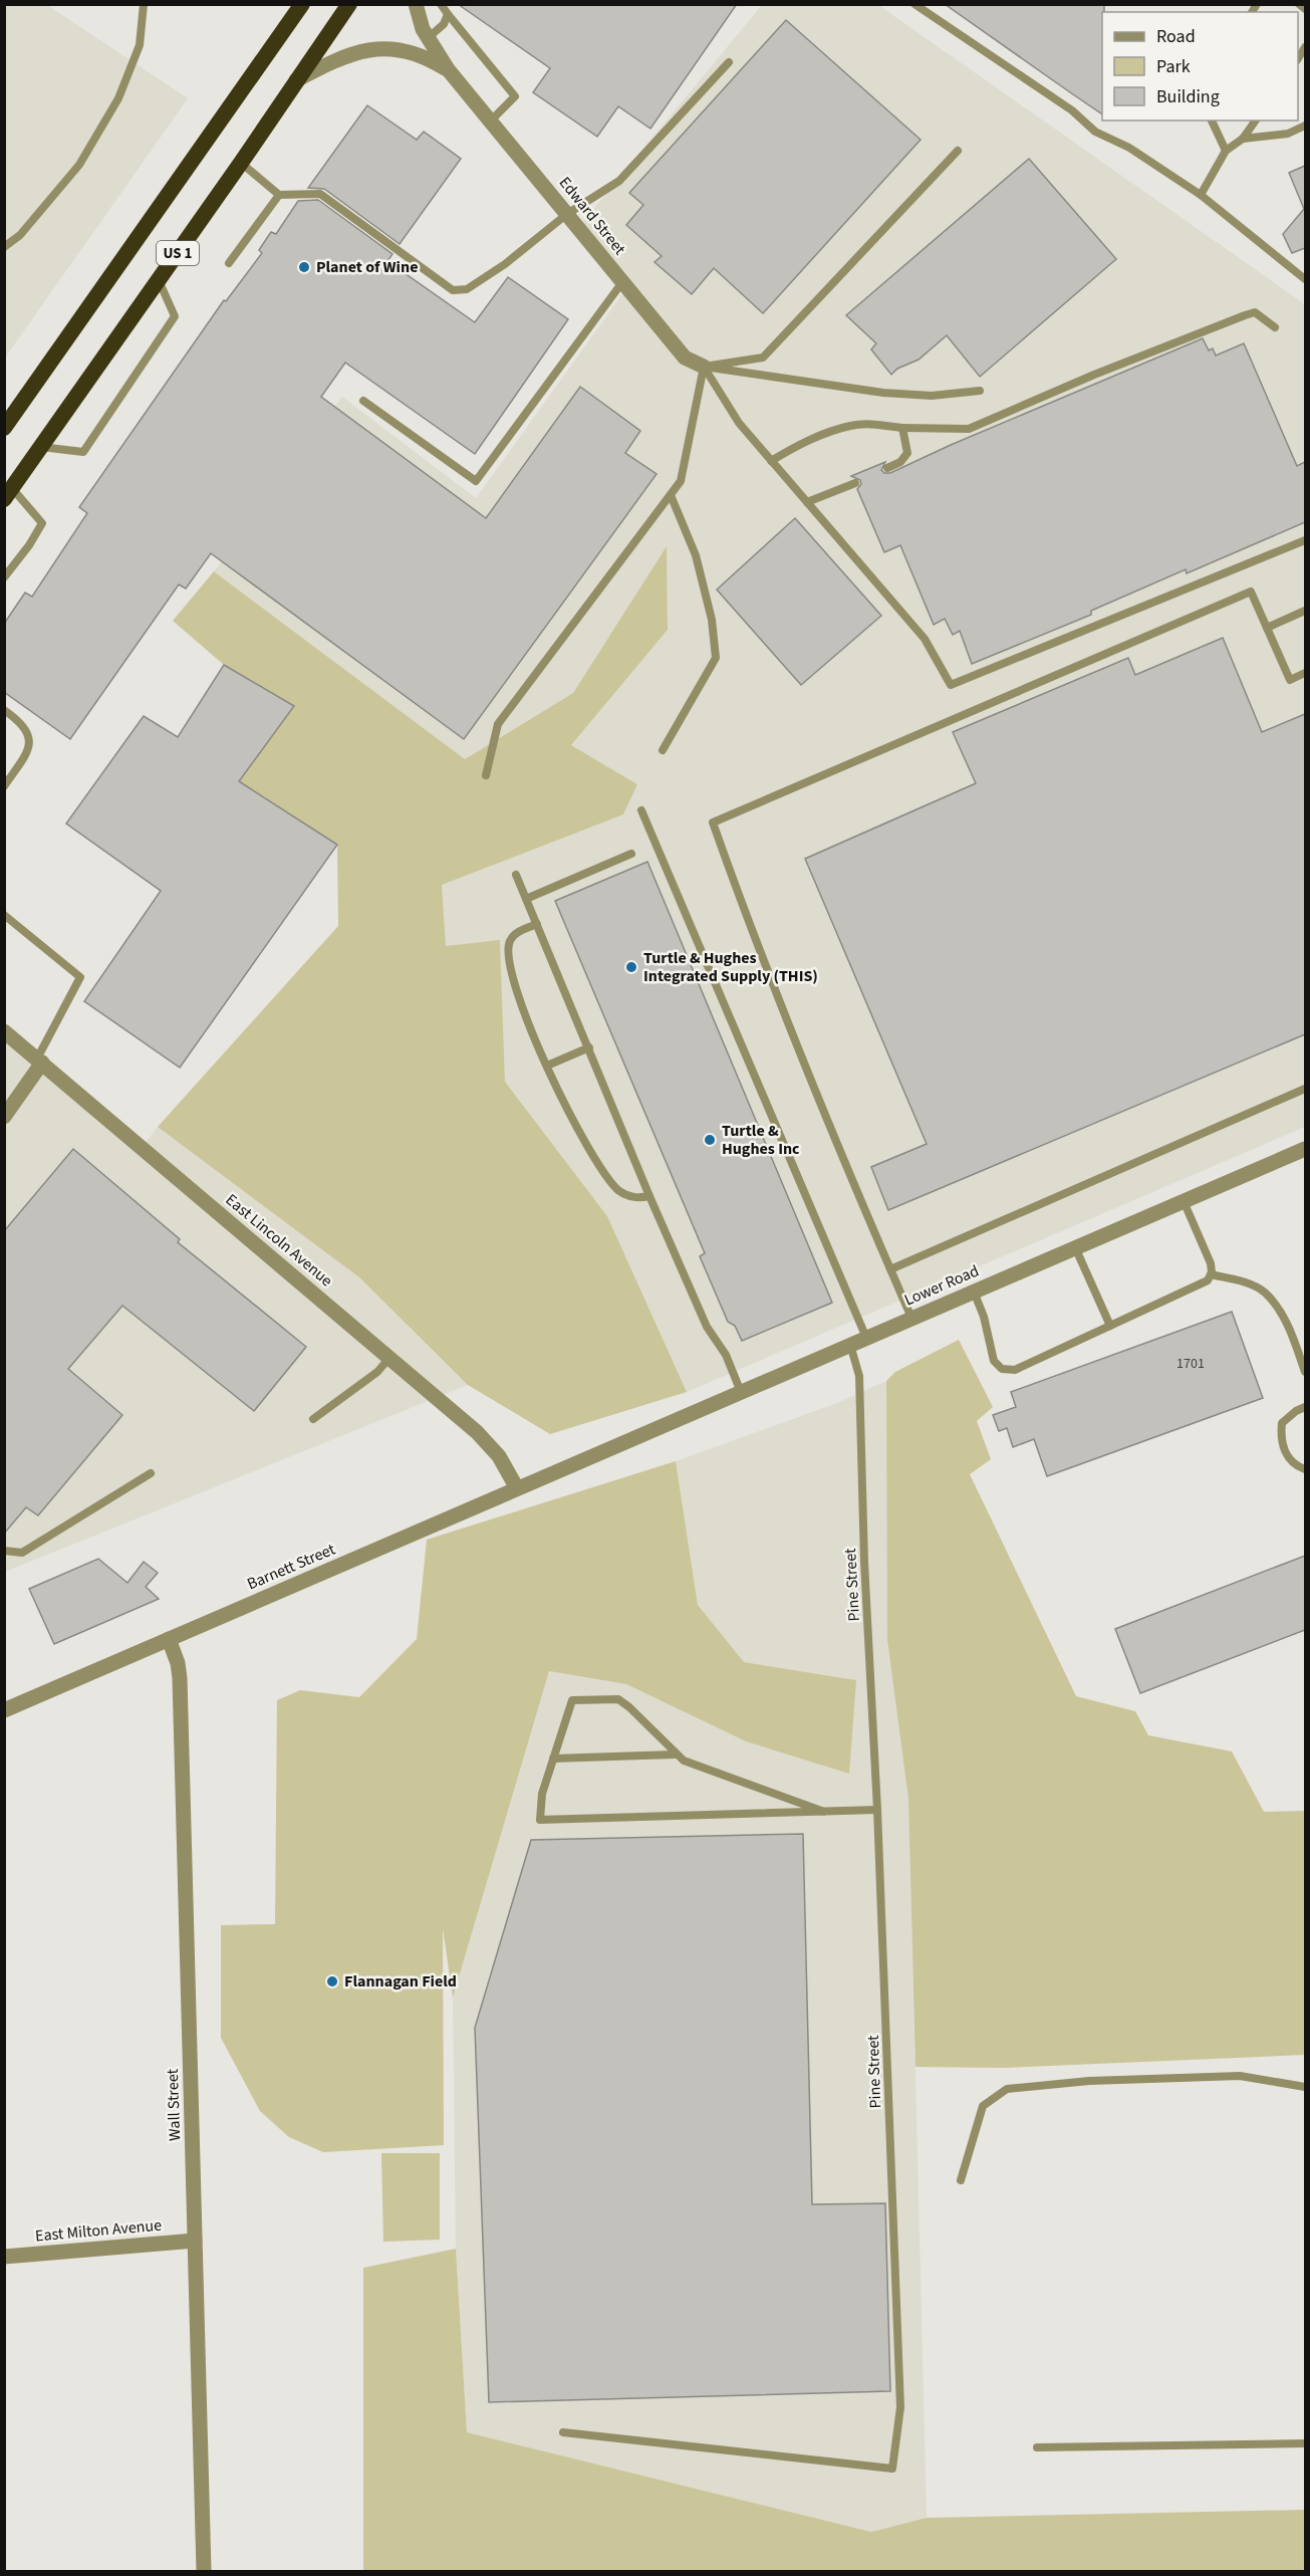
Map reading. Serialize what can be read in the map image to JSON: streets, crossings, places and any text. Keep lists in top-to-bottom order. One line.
{"streets":{"highway":["US 1"],"street":["Edward Street","East Lincoln Avenue","Lower Road","Barnett Street","Wall Street","East Milton Avenue"],"lane":["Pine Street"]},"crossings":[["Edward Street","US 1"],["East Lincoln Avenue","Barnett Street"],["Lower Road","Barnett Street"],["Lower Road","Pine Street"],["Barnett Street","Wall Street"],["Wall Street","East Milton Avenue"]],"places":["Planet of Wine","Turtle & Hughes Integrated Supply (THIS)","Turtle & Hughes Inc","Flannagan Field"],"house_numbers":["1701"],"legend":["Road","Park","Building"]}
